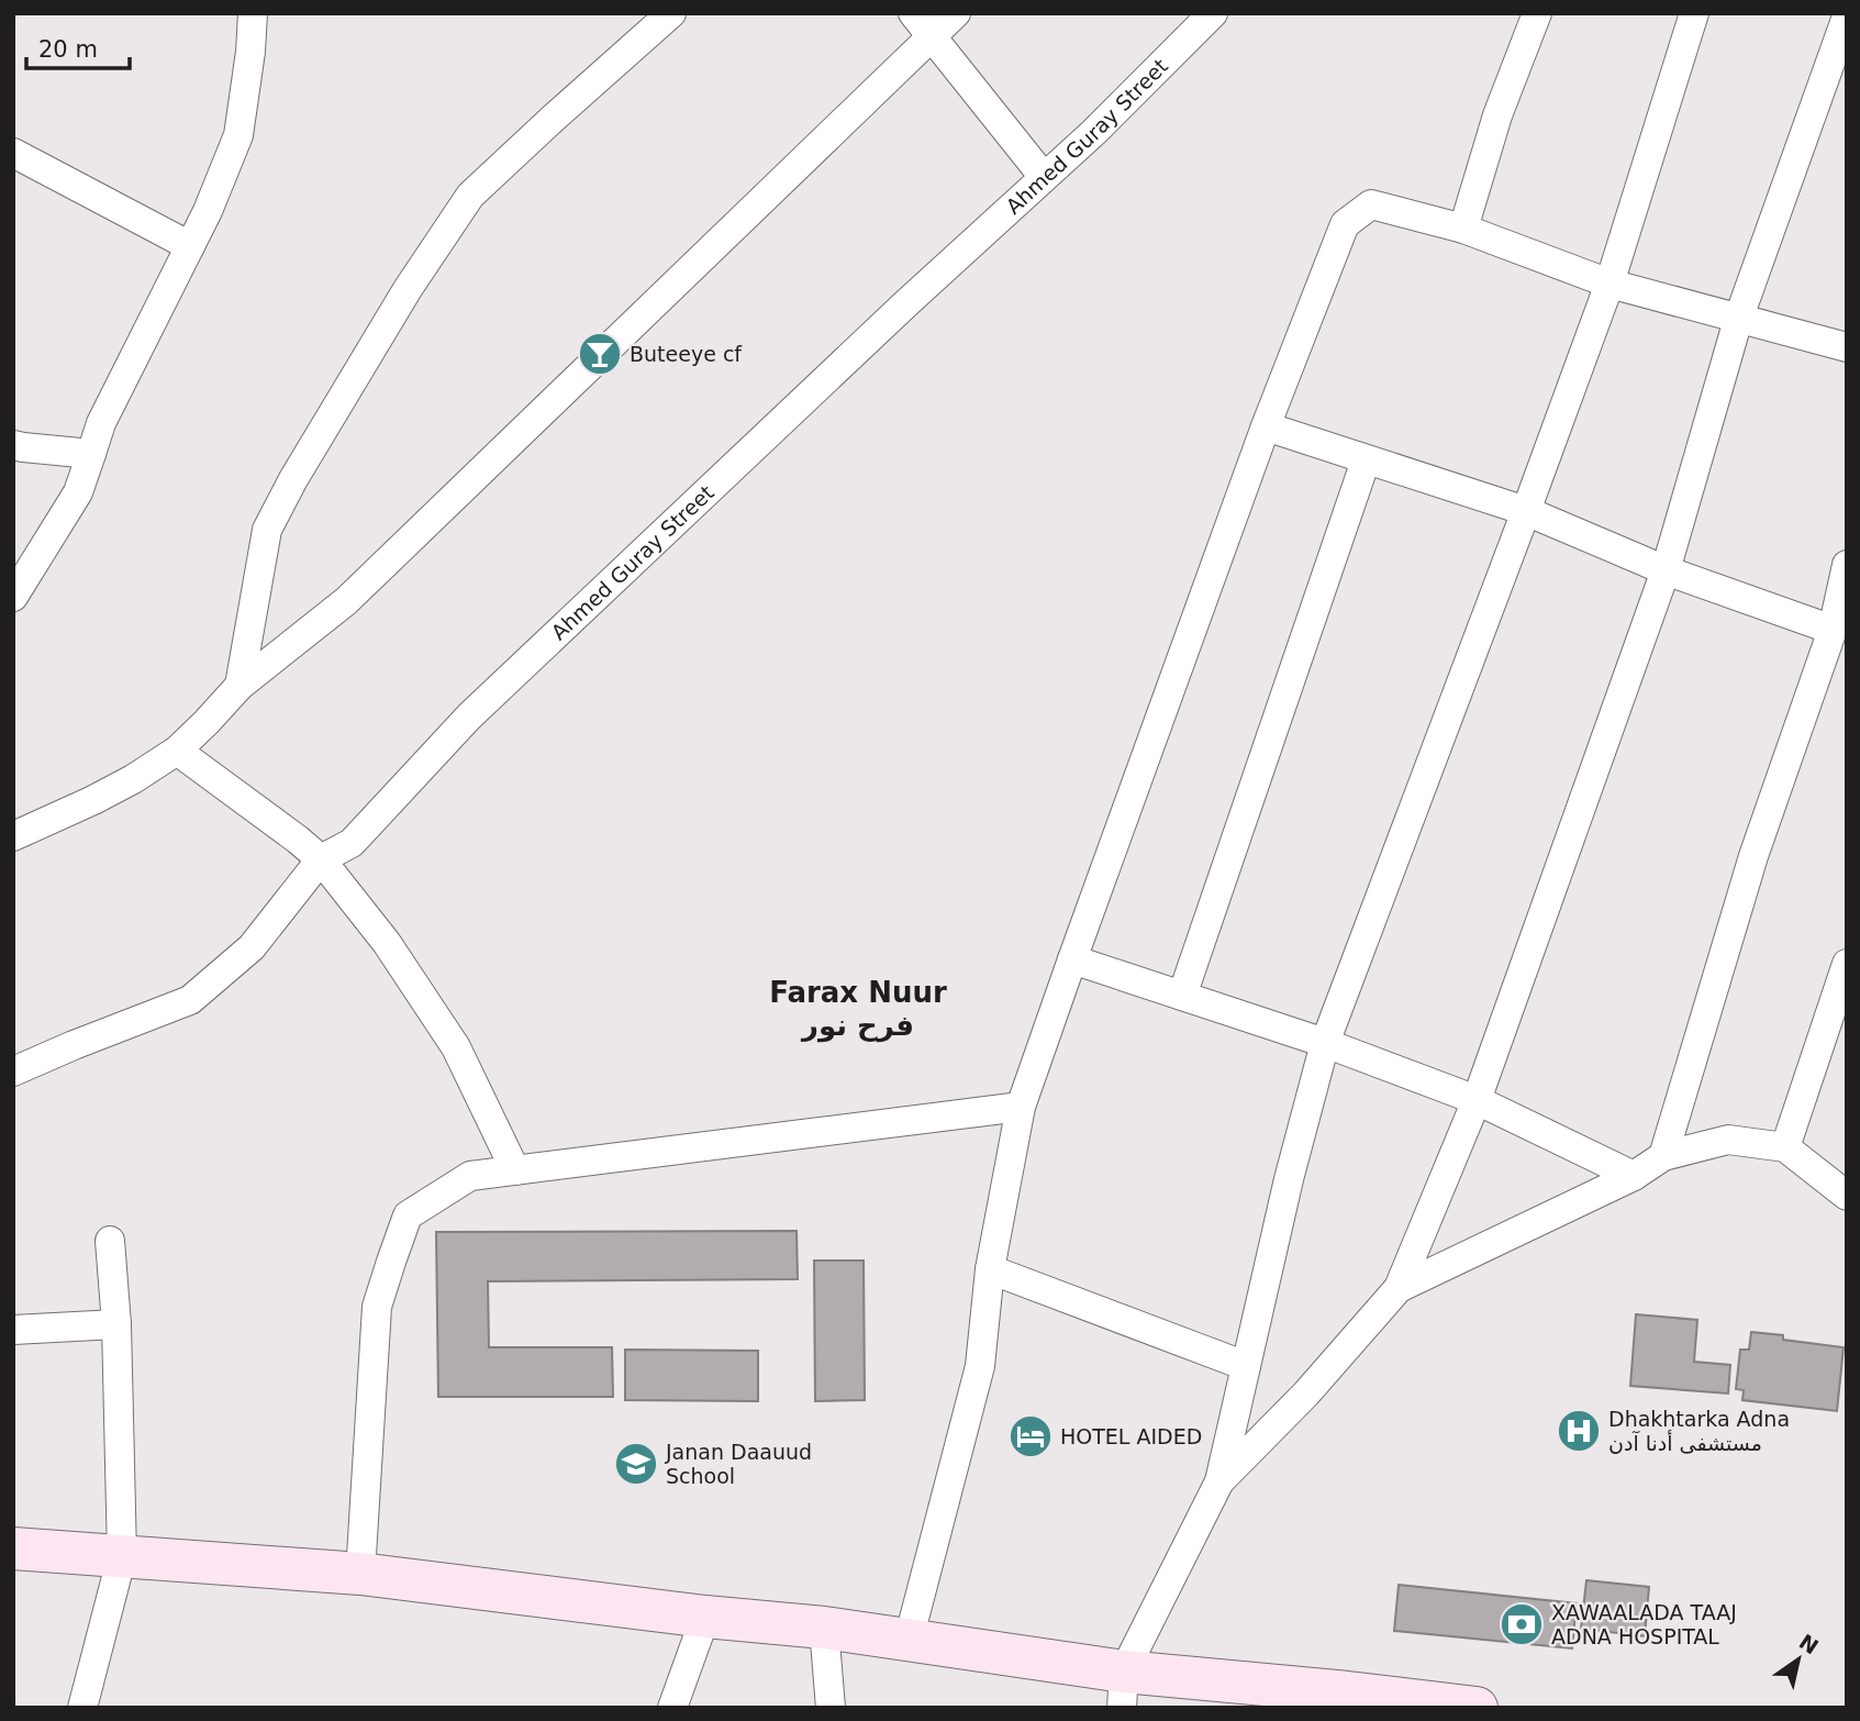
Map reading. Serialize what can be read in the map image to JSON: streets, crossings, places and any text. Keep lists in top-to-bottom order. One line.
{"streets":{"street":["Ahmed Guray Street"]},"districts":["Farax Nuur فرح نور"],"places":{"bar":["Buteeye cf"],"hospital":["Dhakhtarka Adna مستشفى أدنا آدن"],"hotel":["HOTEL AIDED"],"school or university":["Janan Daauud School"],"bank":["XAWAALADA TAAJ ADNA HOSPITAL"]},"scale_bar":"20 m","north":"top right"}
